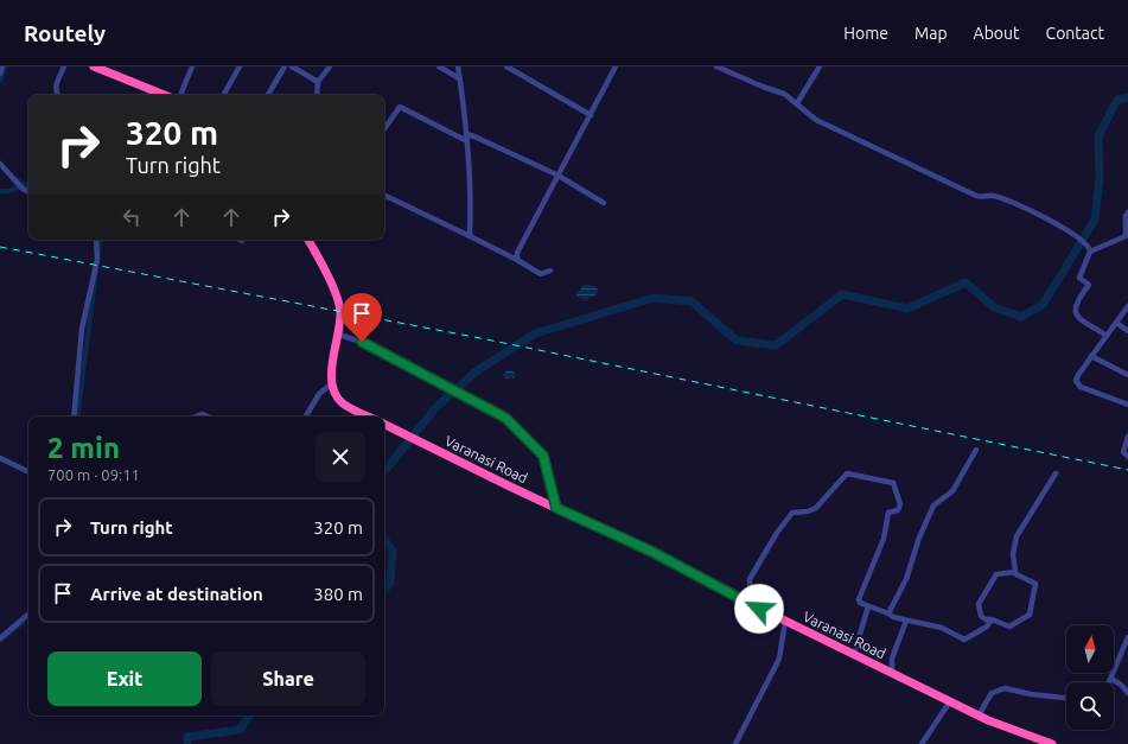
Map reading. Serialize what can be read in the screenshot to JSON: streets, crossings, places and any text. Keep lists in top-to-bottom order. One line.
{"streets":{"highway":["Varanasi Road"]},"north":"top","page":{"header":"Routely","nav":["Home","Map","About","Contact"],"turn":["320 m","Turn right"],"heading":["2 min","700 m · 09:11"],"list":[{"name":"Turn right","value":"320 m"},{"name":"Arrive at destination","value":"380 m"}],"buttons":["Exit","Share"]}}
